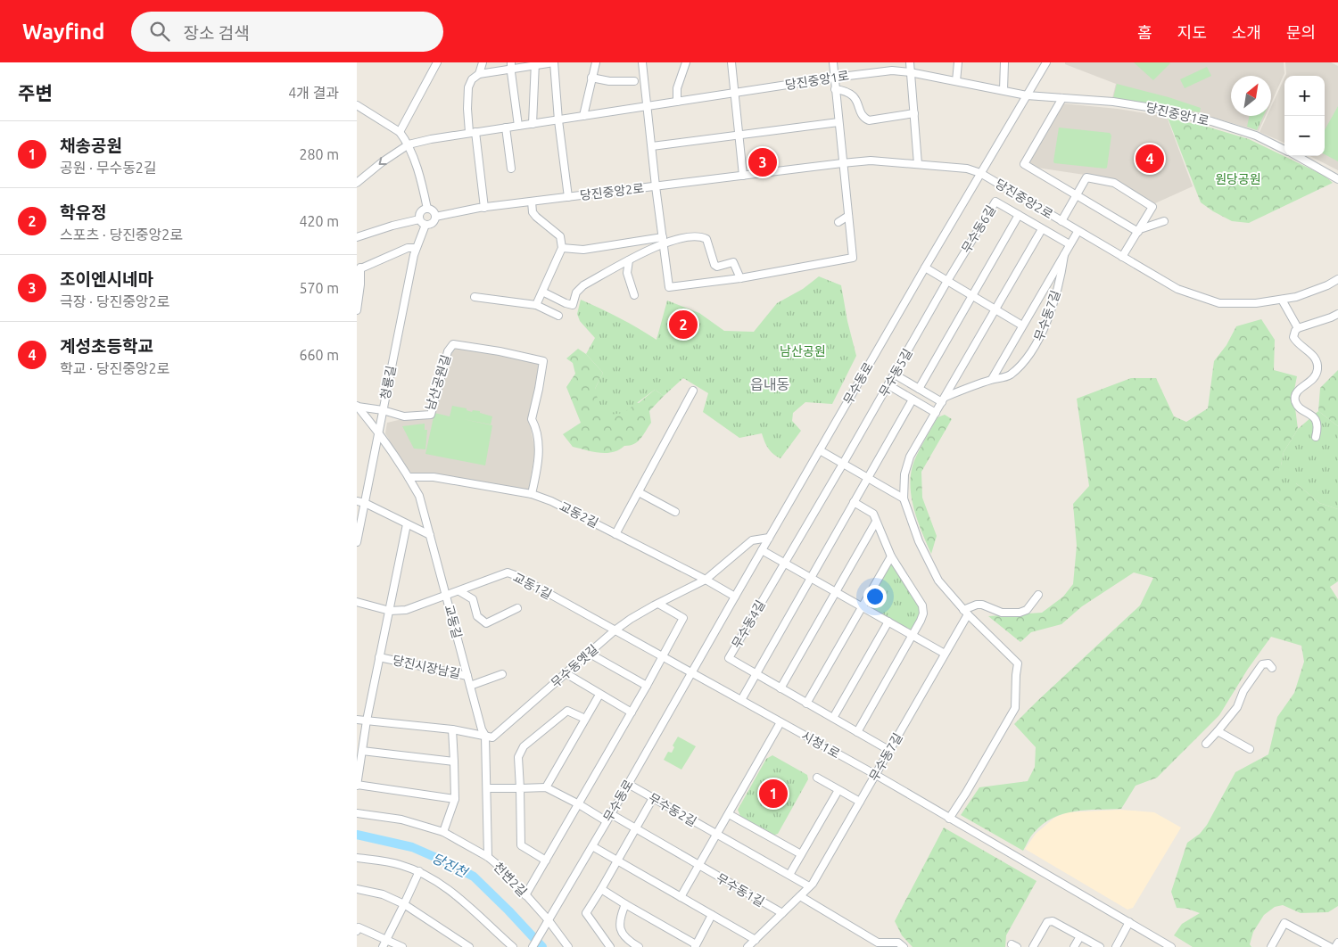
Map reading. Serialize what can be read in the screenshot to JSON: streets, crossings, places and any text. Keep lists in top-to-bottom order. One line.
{"streets":{"street":["당진중앙1로","당진중앙2로","무수동6길","무수동7길","무수동5길","청룡길","남산공원길","무수동로","교동2길","교동1길","교동길","무수동4길","무수동옛길","당진시장남길","시청1로","무수동2길","천변2길","무수동1길"]},"crossings":[["당진중앙1로","당진중앙2로"],["당진중앙1로","무수동로"],["당진중앙2로","무수동7길"],["당진중앙2로","청룡길"],["당진중앙2로","무수동로"],["무수동6길","무수동7길"],["무수동6길","무수동5길"],["무수동7길","무수동4길"],["무수동7길","시청1로"],["무수동7길","무수동2길"],["무수동7길","무수동1길"],["무수동5길","무수동4길"],["청룡길","남산공원길"],["청룡길","교동길"],["남산공원길","교동2길"],["무수동로","교동2길"],["무수동로","무수동옛길"],["무수동로","시청1로"],["무수동로","무수동2길"],["무수동로","천변2길"],["무수동로","무수동1길"],["교동2길","교동길"],["교동2길","무수동옛길"],["교동1길","교동길"],["교동1길","무수동옛길"],["교동길","무수동옛길"],["교동길","당진시장남길"],["교동길","천변2길"]],"districts":["읍내동"],"water":["당진천"],"parks":["원당공원","남산공원"],"north":"top right","page":{"header":"Wayfind","search":"장소 검색","nav":["홈","지도","소개","문의"],"heading":["주변","4개 결과"],"map_buttons":["+","−"],"list":[{"mark":"1","name":"채송공원","note":"공원 · 무수동2길","value":"280 m"},{"mark":"2","name":"학유정","note":"스포츠 · 당진중앙2로","value":"420 m"},{"mark":"3","name":"조이엔시네마","note":"극장 · 당진중앙2로","value":"570 m"},{"mark":"4","name":"계성초등학교","note":"학교 · 당진중앙2로","value":"660 m"}],"pins":["4","3","2","1"]}}
